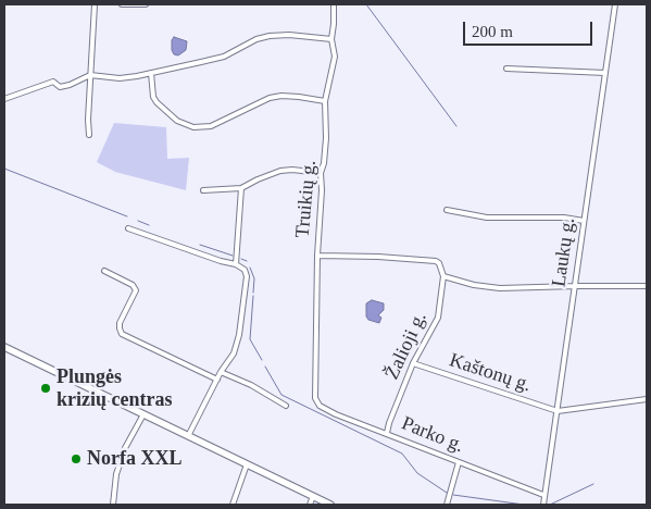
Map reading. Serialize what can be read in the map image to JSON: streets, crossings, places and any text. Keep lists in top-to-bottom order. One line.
{"streets":{"street":["Truikių g.","Laukų g.","Žalioji g.","Kaštonų g.","Parko g."]},"crossings":[["Truikių g.","Parko g."],["Laukų g.","Kaštonų g."],["Laukų g.","Parko g."],["Žalioji g.","Kaštonų g."],["Žalioji g.","Parko g."]],"places":["Plungės krizių centras","Norfa XXL"],"scale_bar":"200 m"}
